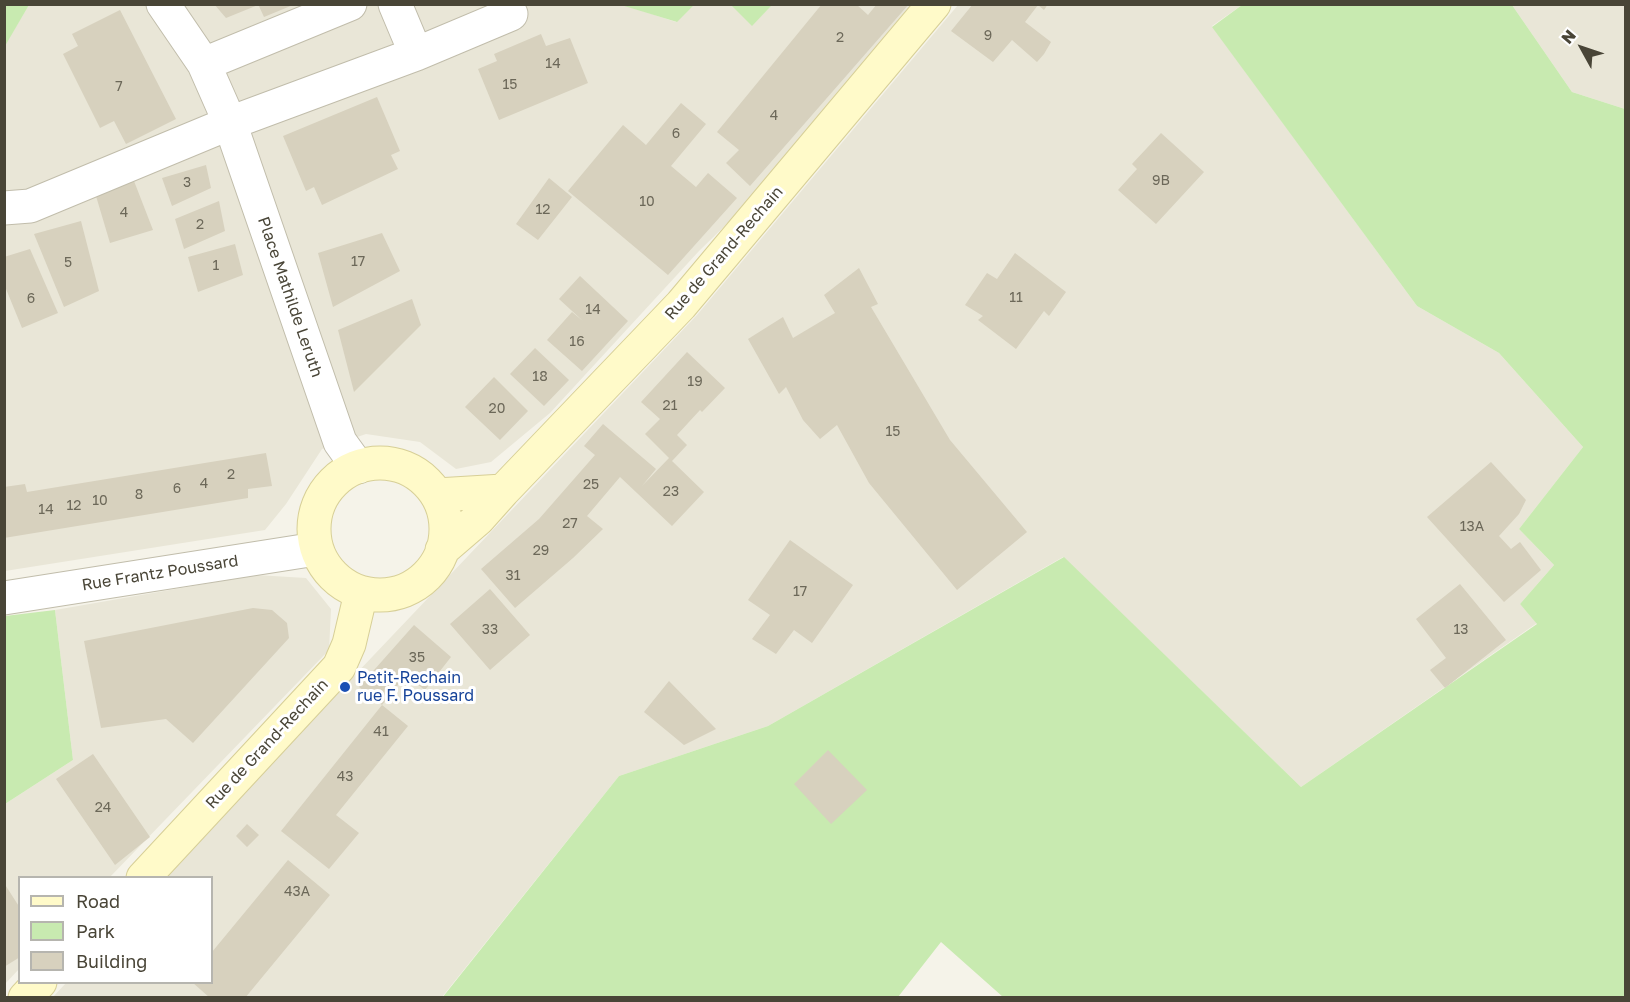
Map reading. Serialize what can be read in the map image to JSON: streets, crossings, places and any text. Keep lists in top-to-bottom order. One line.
{"streets":{"street":["Rue de Grand-Rechain","Place Mathilde Leruth","Rue Frantz Poussard"]},"crossings":[["Rue de Grand-Rechain","Place Mathilde Leruth"],["Rue de Grand-Rechain","Rue Frantz Poussard"],["Place Mathilde Leruth","Rue Frantz Poussard"]],"places":["Petit-Rechain rue F. Poussard"],"house_numbers":["9","2","14","15","7","4","6","9B","3","10","12","4","2","17","5","1","11","6","14","16","18","19","21","20","15","2","4","25","6","23","8","10","12","14","27","13A","29","31","17","33","13","35","41","43","24","43A"],"legend":["Road","Park","Building"],"north":"top left"}
